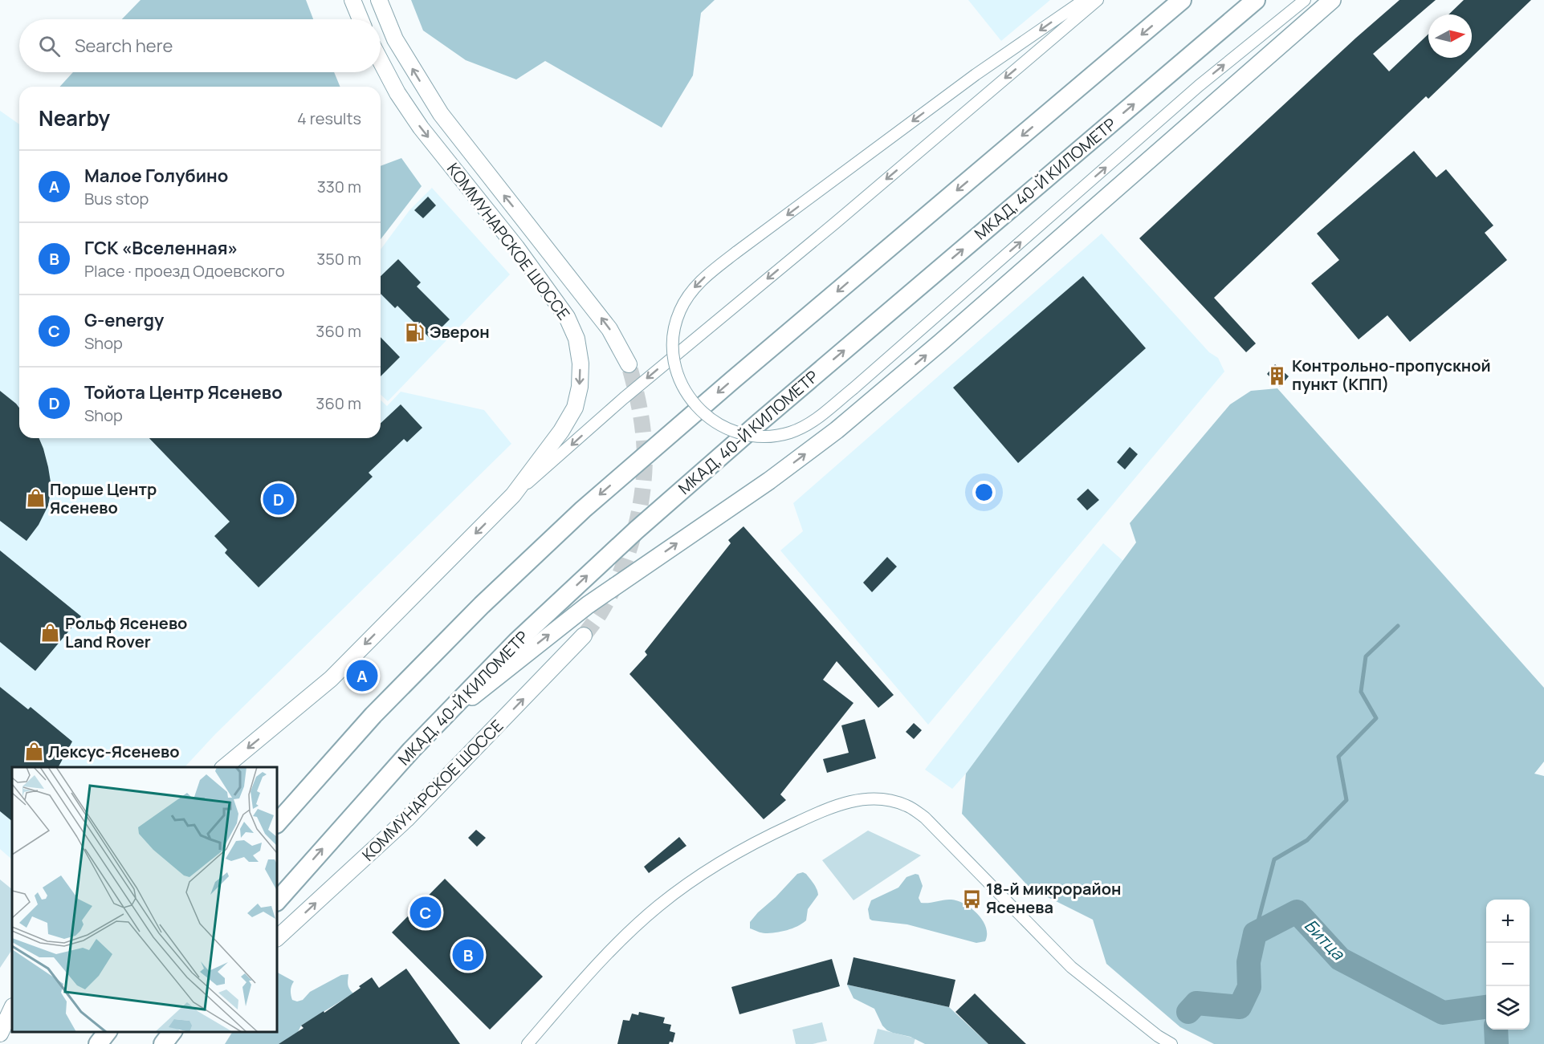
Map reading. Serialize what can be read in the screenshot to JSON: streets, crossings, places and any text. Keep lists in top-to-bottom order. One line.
{"streets":{"highway":["МКАД, 40-Й КИЛОМЕТР"],"main road":["КОММУНАРСКОЕ ШОССЕ"]},"water":["Битца"],"places":{"fuel station":["Эверон"],"building":["Контрольно-пропускной пункт (КПП)"],"shop":["Порше Центр Ясенево","Рольф Ясенево Land Rover","Лексус-Ясенево"],"bus stop":["18-й микрорайон Ясенева"]},"north":"right","page":{"search":"Search here","heading":["Nearby","4 results"],"list":[{"mark":"A","name":"Малое Голубино","note":"Bus stop","value":"330 m"},{"mark":"B","name":"ГСК «Вселенная»","note":"Place · проезд Одоевского","value":"350 m"},{"mark":"C","name":"G-energy","note":"Shop","value":"360 m"},{"mark":"D","name":"Тойота Центр Ясенево","note":"Shop","value":"360 m"}],"pins":["D","A","C","B"],"map_buttons":["+","−"]}}
